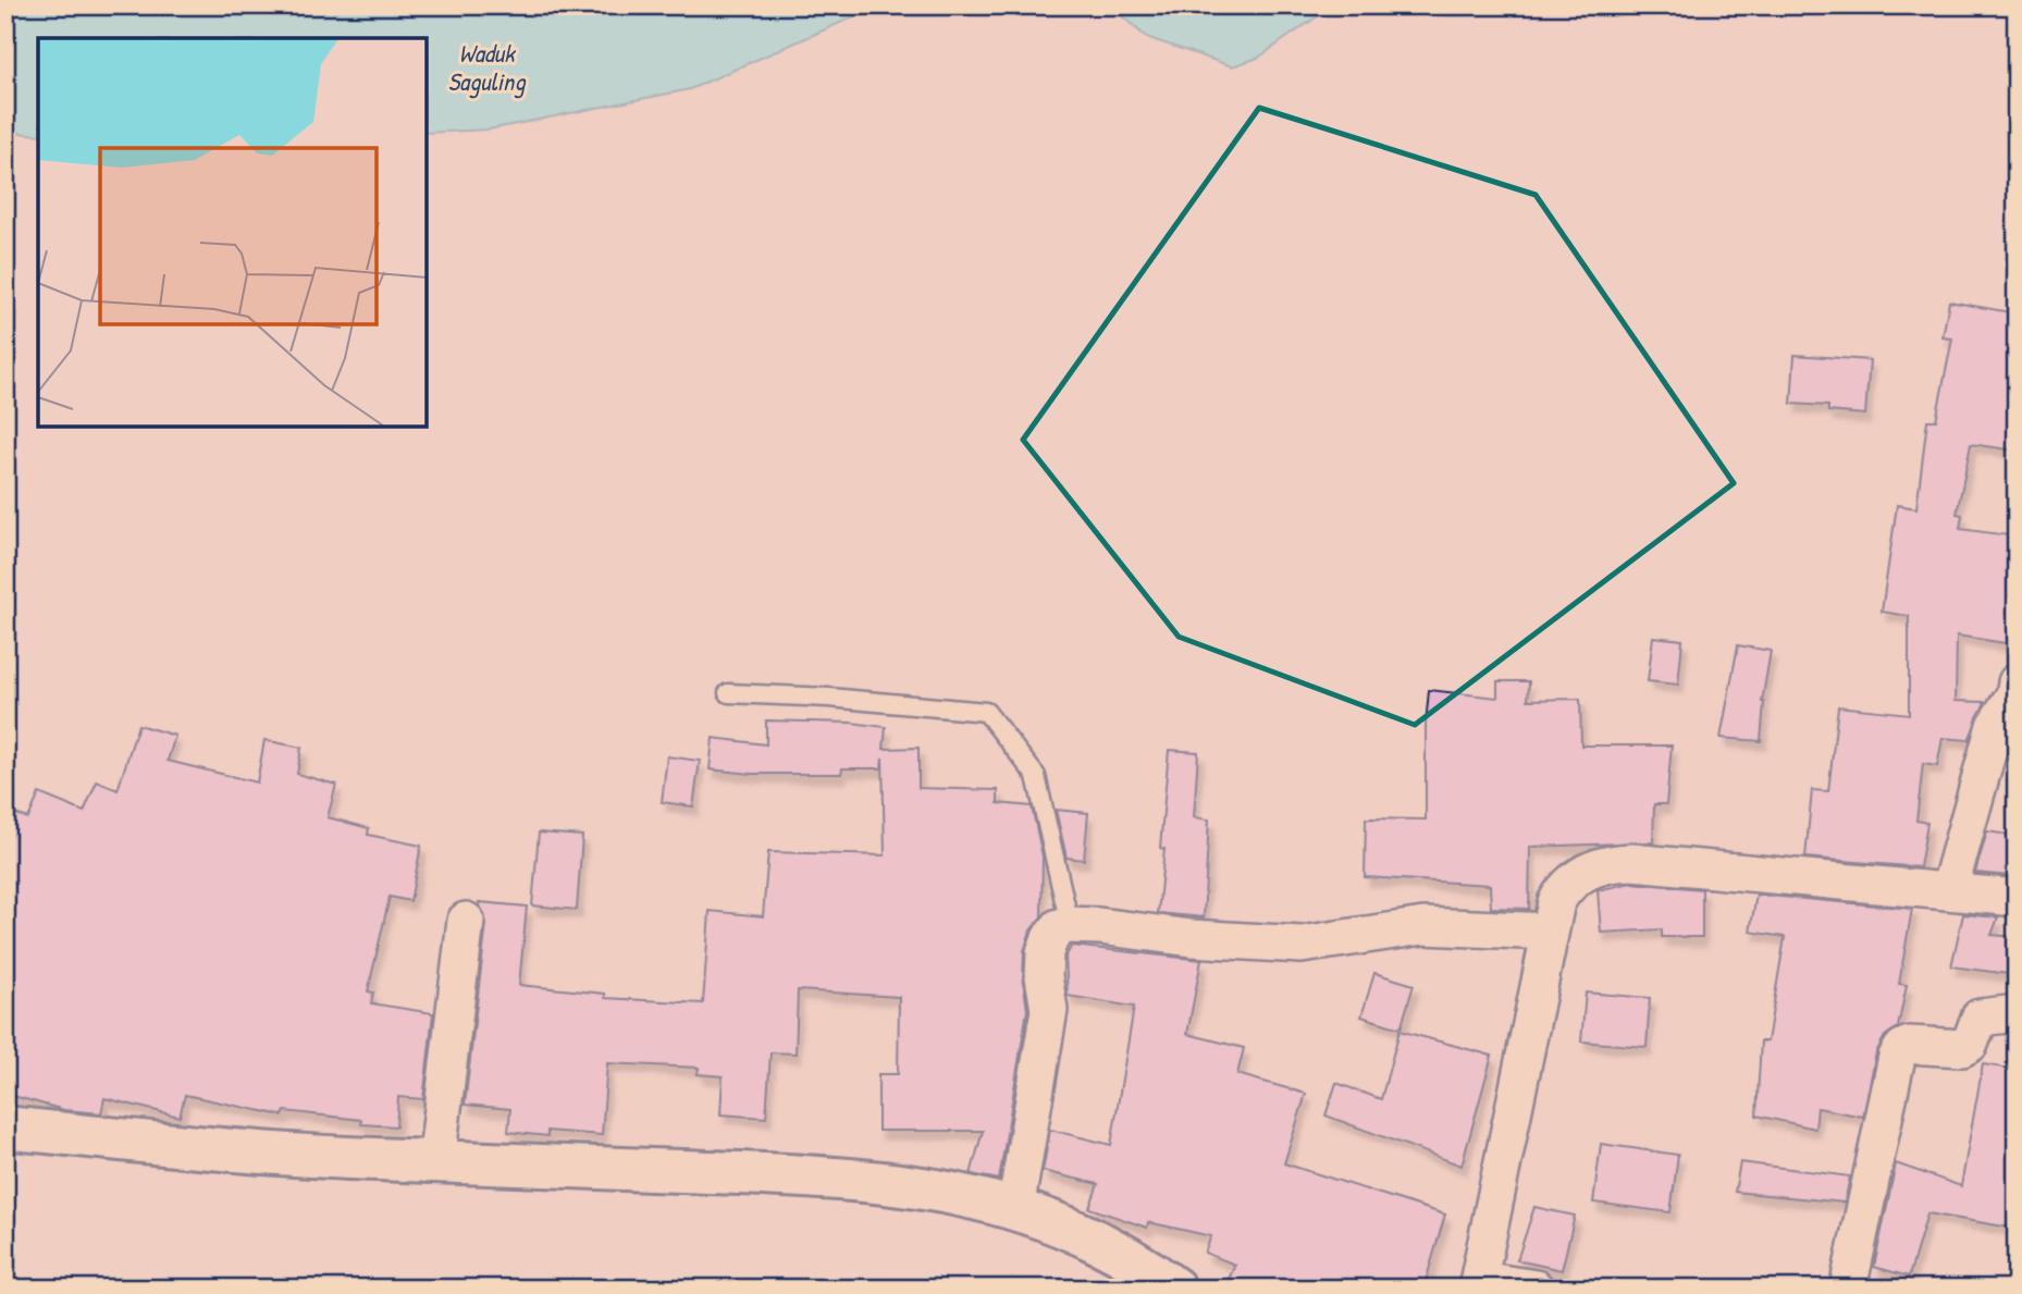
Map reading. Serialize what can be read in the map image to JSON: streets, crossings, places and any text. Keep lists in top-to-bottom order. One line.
{"water":["Waduk Saguling"]}
